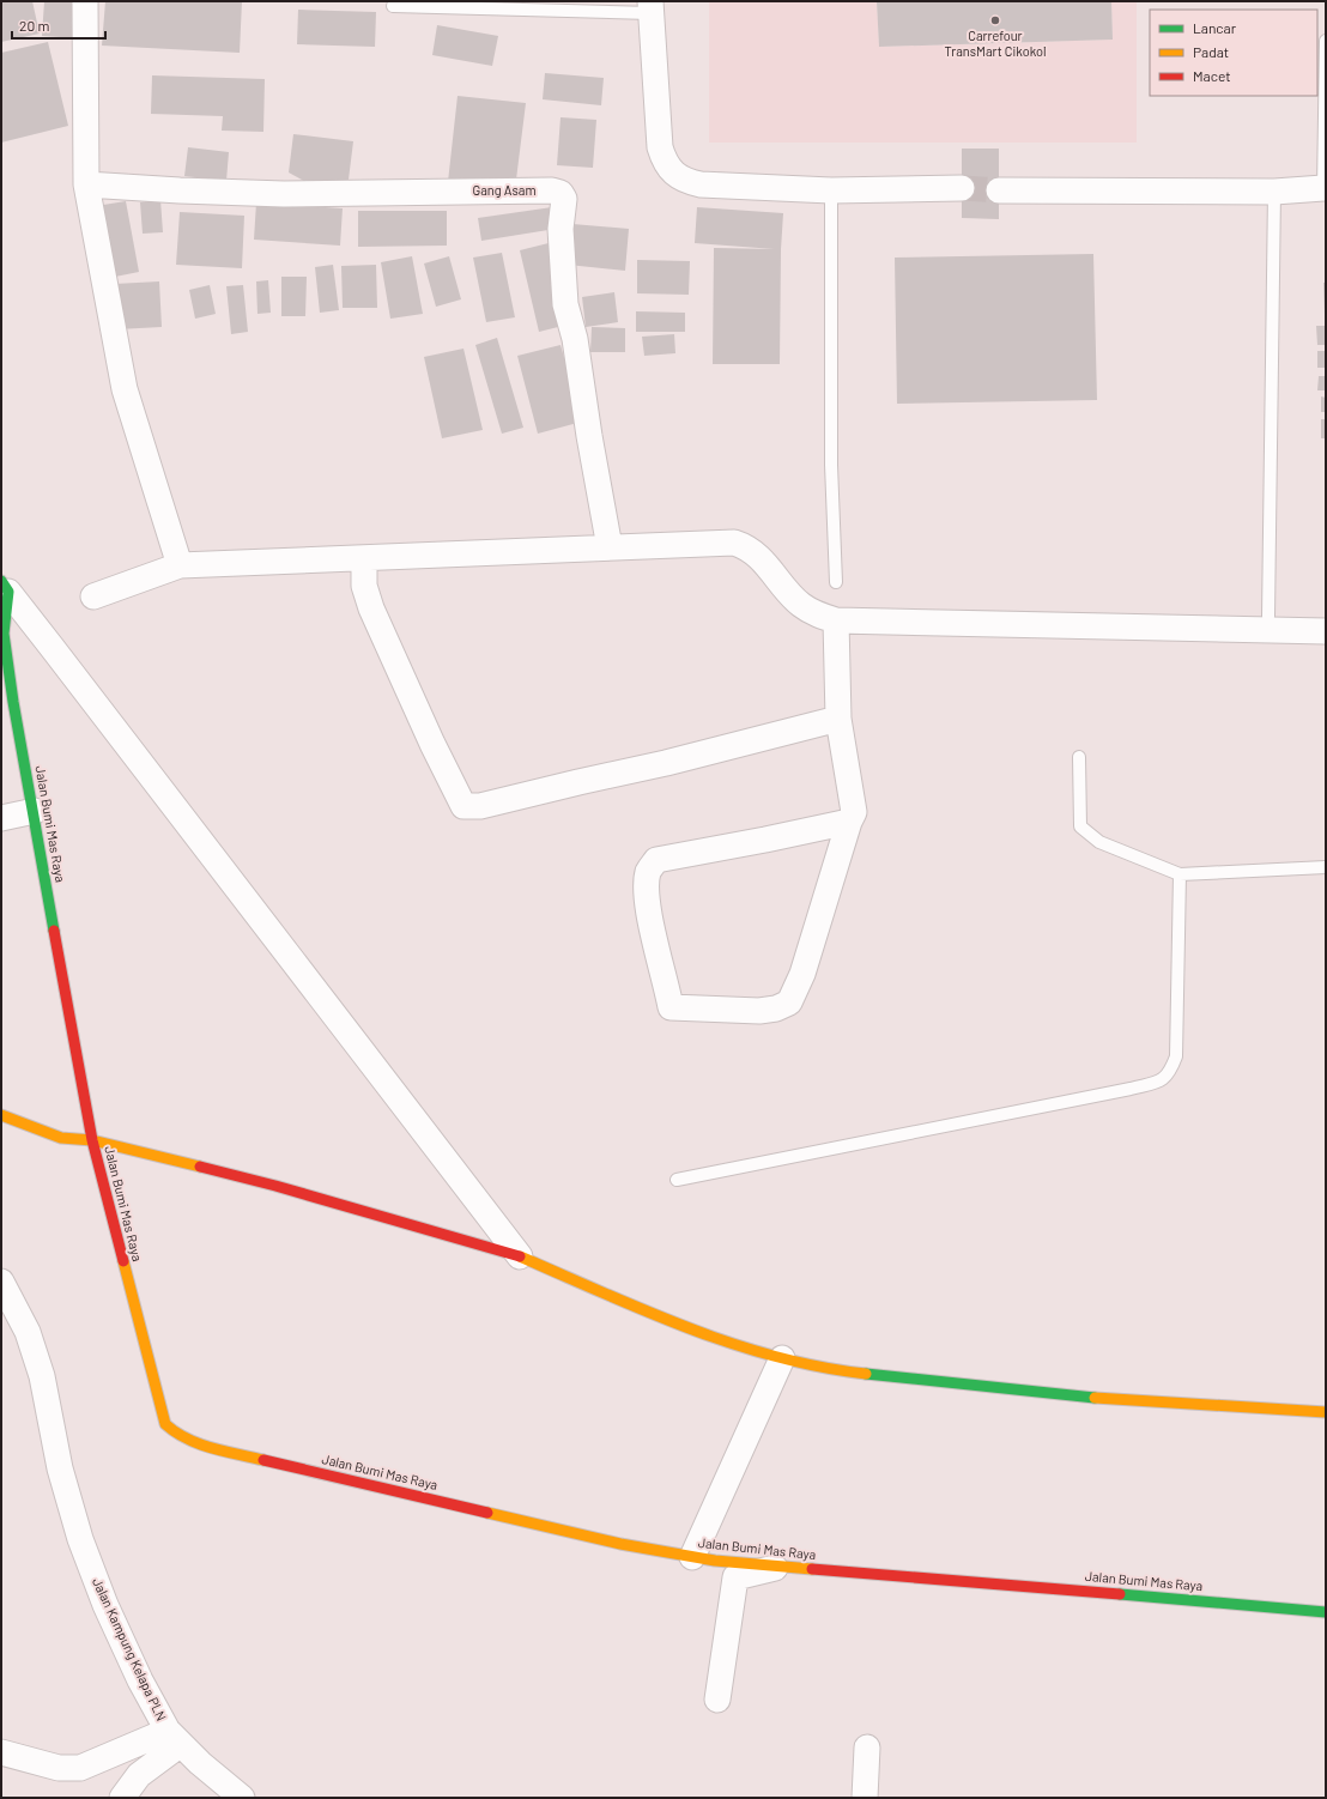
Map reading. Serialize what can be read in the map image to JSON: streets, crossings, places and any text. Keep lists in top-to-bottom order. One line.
{"streets":{"street":["Gang Asam","Jalan Bumi Mas Raya","Jalan Kampung Kelapa PLN"]},"places":["Carrefour TransMart Cikokol"],"legend":["Lancar","Padat","Macet"],"scale_bar":"20 m"}
